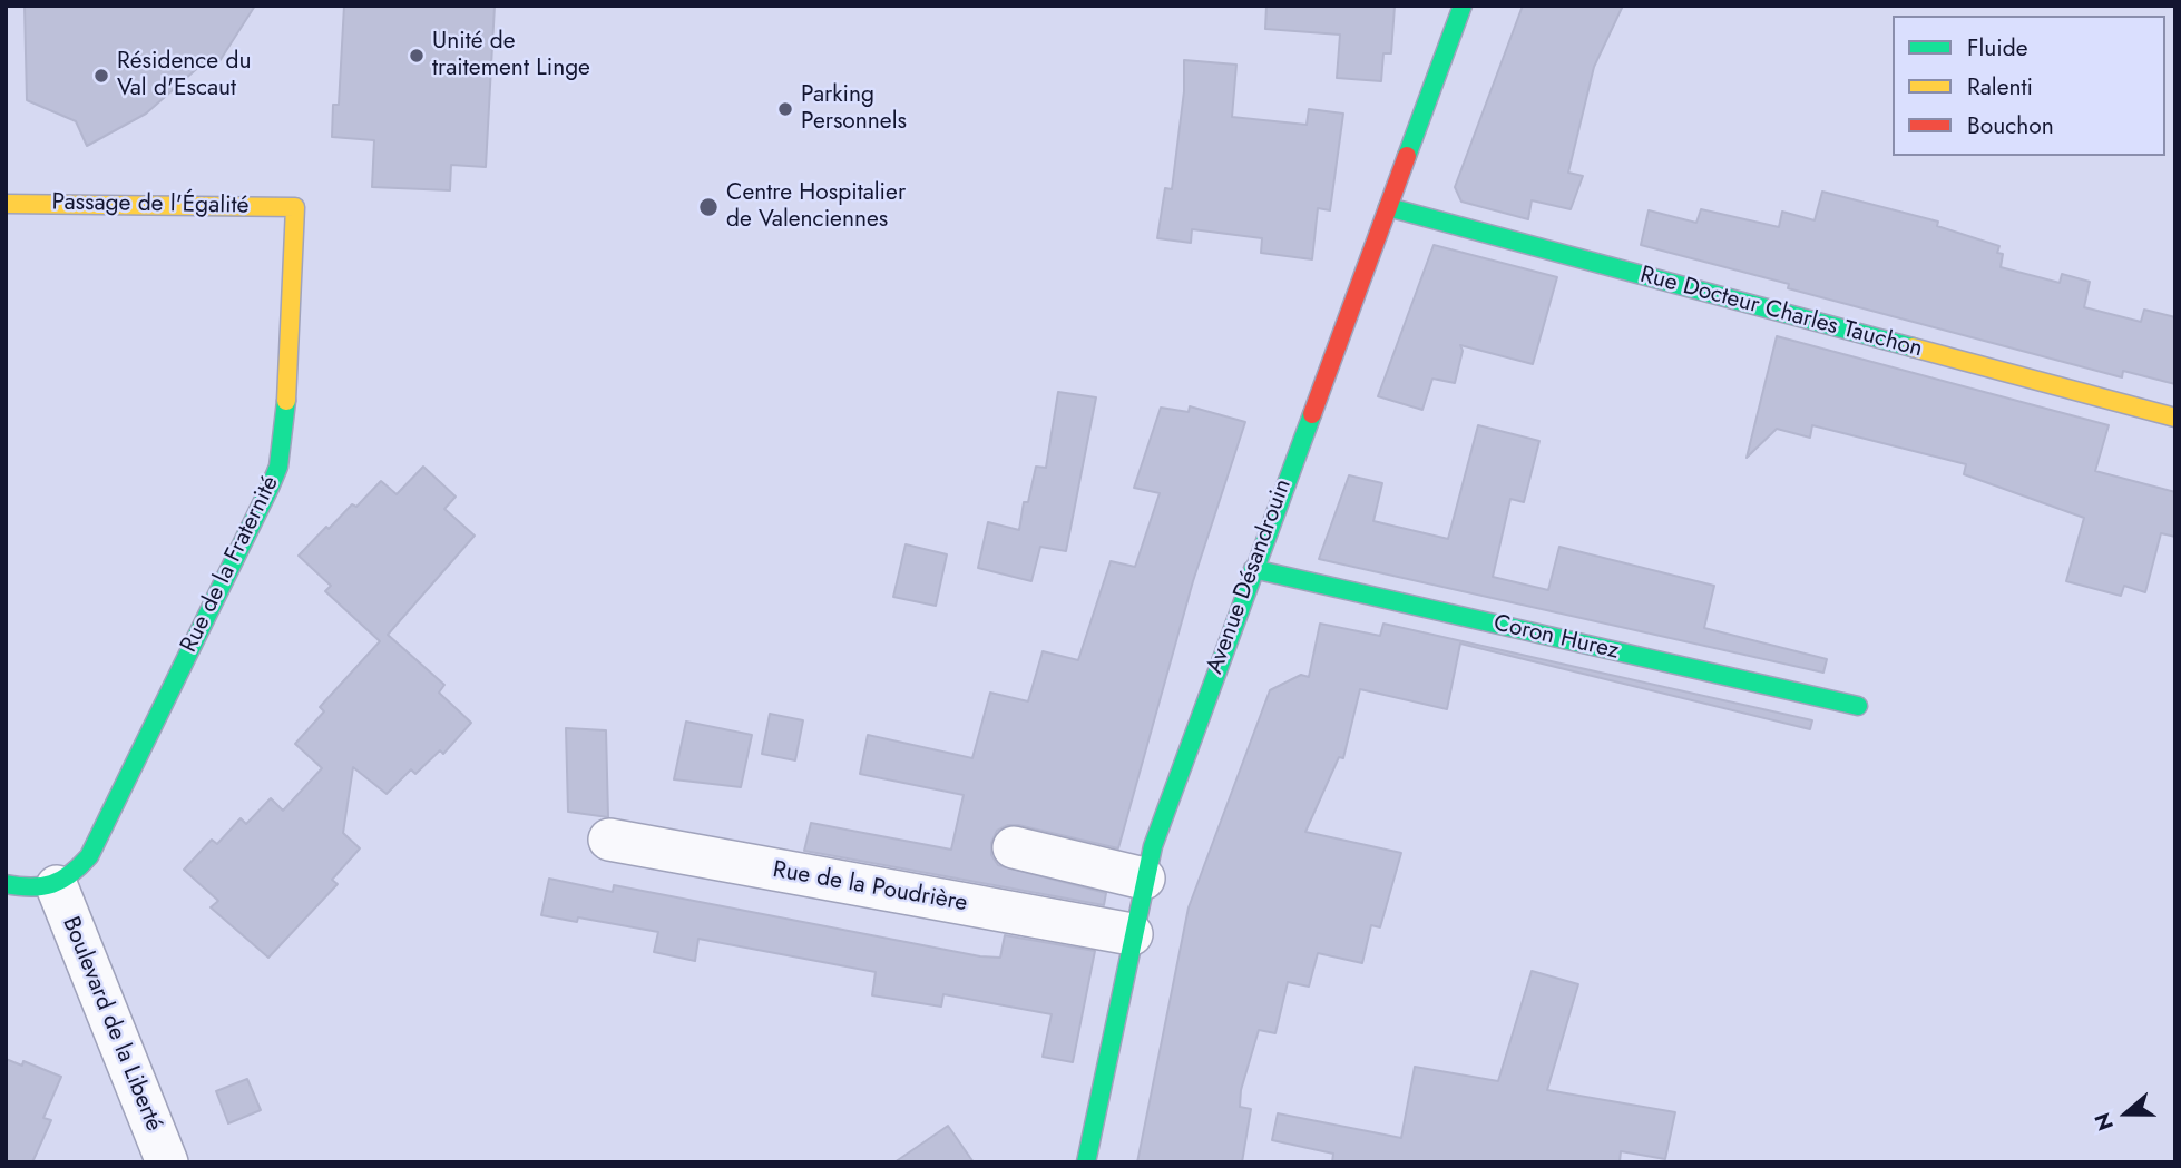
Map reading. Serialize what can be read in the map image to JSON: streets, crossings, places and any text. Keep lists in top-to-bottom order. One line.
{"streets":{"street":["Passage de l'Égalité","Rue Docteur Charles Tauchon","Rue de la Fraternité","Avenue Désandrouin","Coron Hurez","Rue de la Poudrière","Boulevard de la Liberté"]},"crossings":[["Passage de l'Égalité","Rue de la Fraternité"],["Rue Docteur Charles Tauchon","Avenue Désandrouin"],["Rue de la Fraternité","Boulevard de la Liberté"],["Avenue Désandrouin","Coron Hurez"],["Avenue Désandrouin","Rue de la Poudrière"]],"places":["Unité de traitement Linge","Résidence du Val d'Escaut","Parking Personnels","Centre Hospitalier de Valenciennes"],"legend":["Fluide","Ralenti","Bouchon"],"north":"left"}
